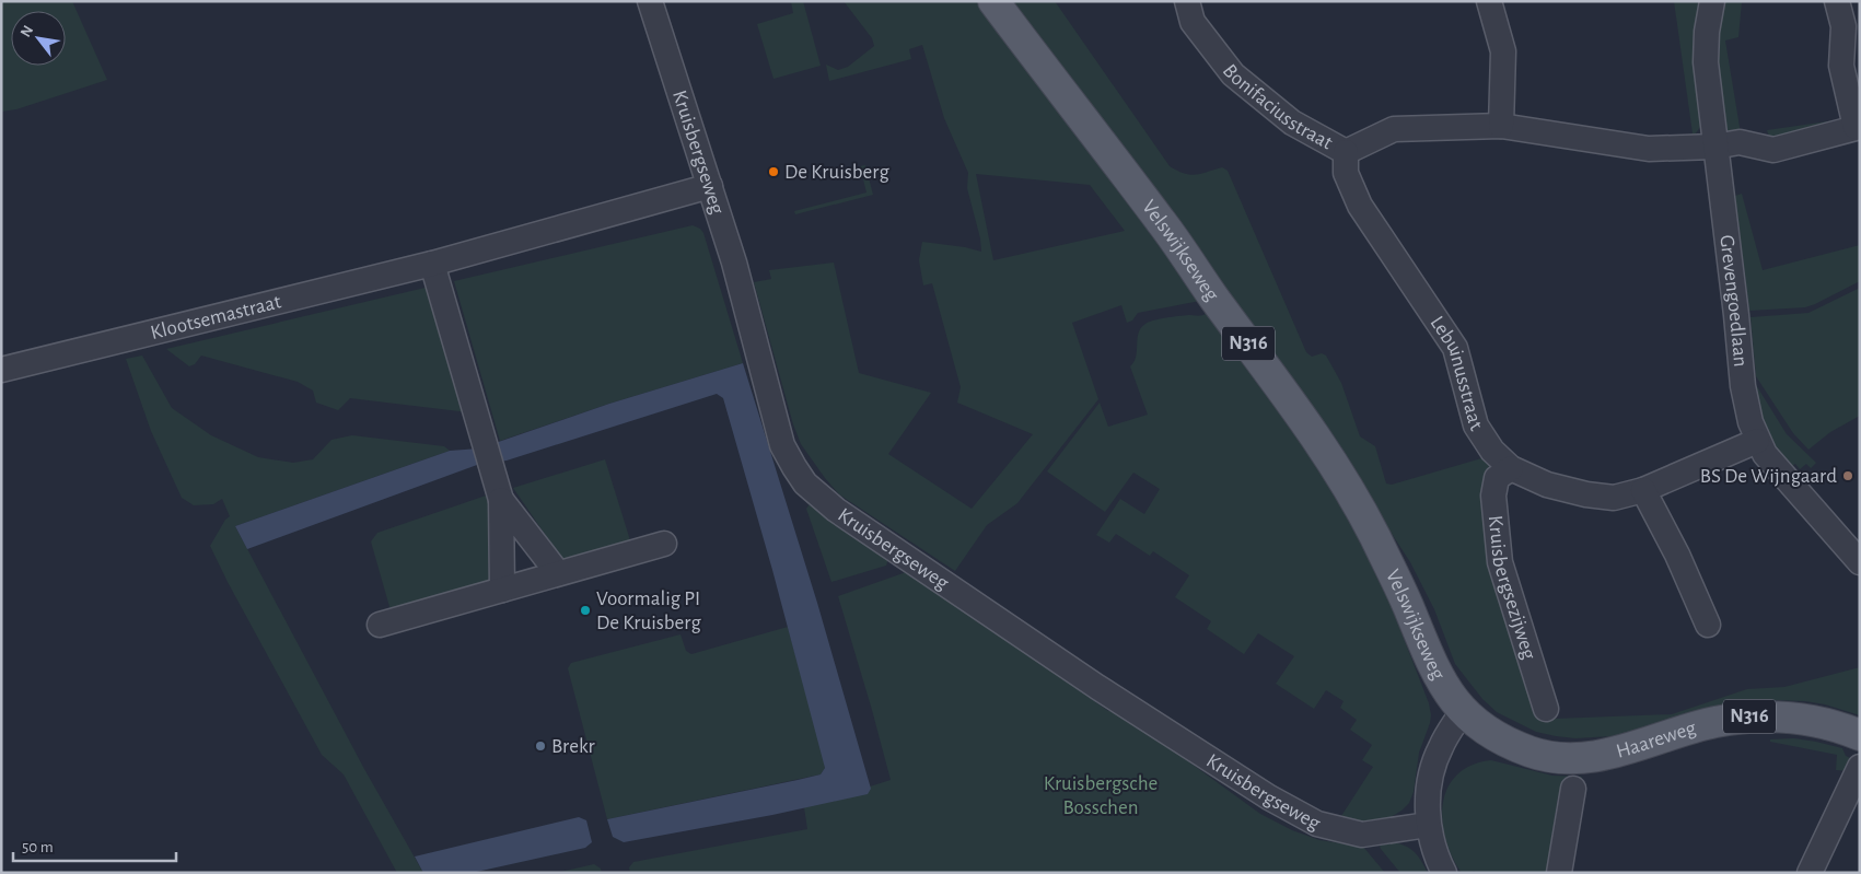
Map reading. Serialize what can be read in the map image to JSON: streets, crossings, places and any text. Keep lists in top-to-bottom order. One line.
{"streets":{"main road":["Velswijkseweg","N316","Haareweg"],"street":["Bonifaciusstraat","Kruisbergseweg","Grevengoedlaan","Klootsemastraat","Lebuinusstraat","Kruisbergsezijweg"]},"crossings":[["Bonifaciusstraat","Grevengoedlaan"],["Bonifaciusstraat","Lebuinusstraat"],["Kruisbergseweg","Klootsemastraat"],["Velswijkseweg","Haareweg"],["Grevengoedlaan","Lebuinusstraat"],["Lebuinusstraat","Kruisbergsezijweg"]],"parks":["Kruisbergsche Bosschen"],"places":["De Kruisberg","BS De Wijngaard","Voormalig PI De Kruisberg","Brekr"],"scale_bar":"50 m","north":"top left"}
